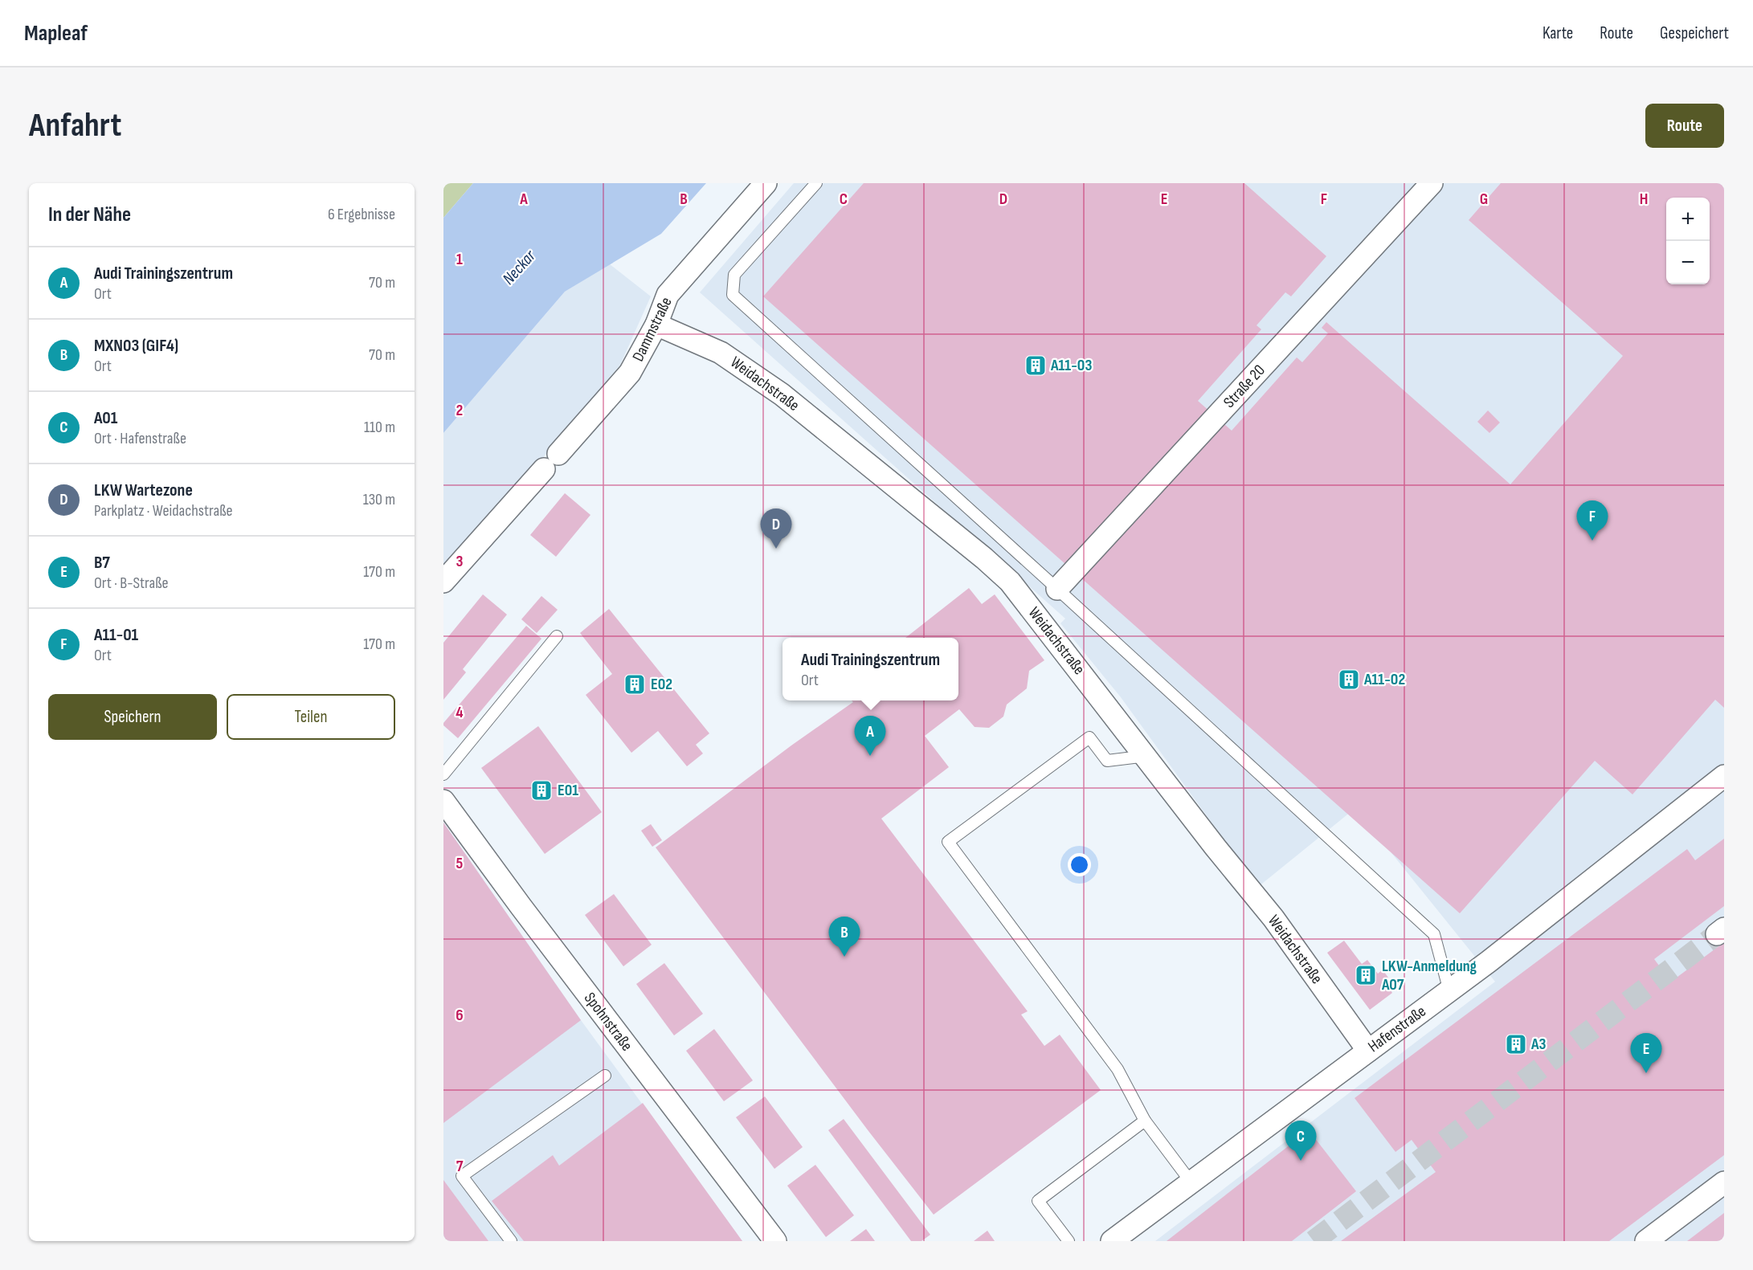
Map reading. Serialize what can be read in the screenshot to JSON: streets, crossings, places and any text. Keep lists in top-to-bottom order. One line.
{"streets":{"street":["Dammstraße","Weidachstraße","Straße 20","Spohnstraße","Hafenstraße"]},"crossings":[["Dammstraße","Weidachstraße"],["Weidachstraße","Hafenstraße"]],"water":["Neckar"],"places":{"building":["A11-03","A11-02","E02","E01","LKW-Anmeldung A07","A3"]},"page":{"header":"Mapleaf","nav":["Karte","Route","Gespeichert"],"buttons":["Route",["Speichern","Teilen"]],"title":"Anfahrt","heading":["In der Nähe","6 Ergebnisse"],"map_buttons":["+","−"],"list":[{"mark":"A","name":"Audi Trainingszentrum","note":"Ort","value":"70 m"},{"mark":"B","name":"MXN03 (GIF4)","note":"Ort","value":"70 m"},{"mark":"C","name":"A01","note":"Ort · Hafenstraße","value":"110 m"},{"mark":"D","name":"LKW Wartezone","note":"Parkplatz · Weidachstraße","value":"130 m"},{"mark":"E","name":"B7","note":"Ort · B-Straße","value":"170 m"},{"mark":"F","name":"A11-01","note":"Ort","value":"170 m"}],"pins":["F","D","A","B","E","C"],"popup":["Audi Trainingszentrum","Ort"]},"grid":{"columns":["A","B","C","D","E","F","G","H"],"rows":["1","2","3","4","5","6","7"]}}
